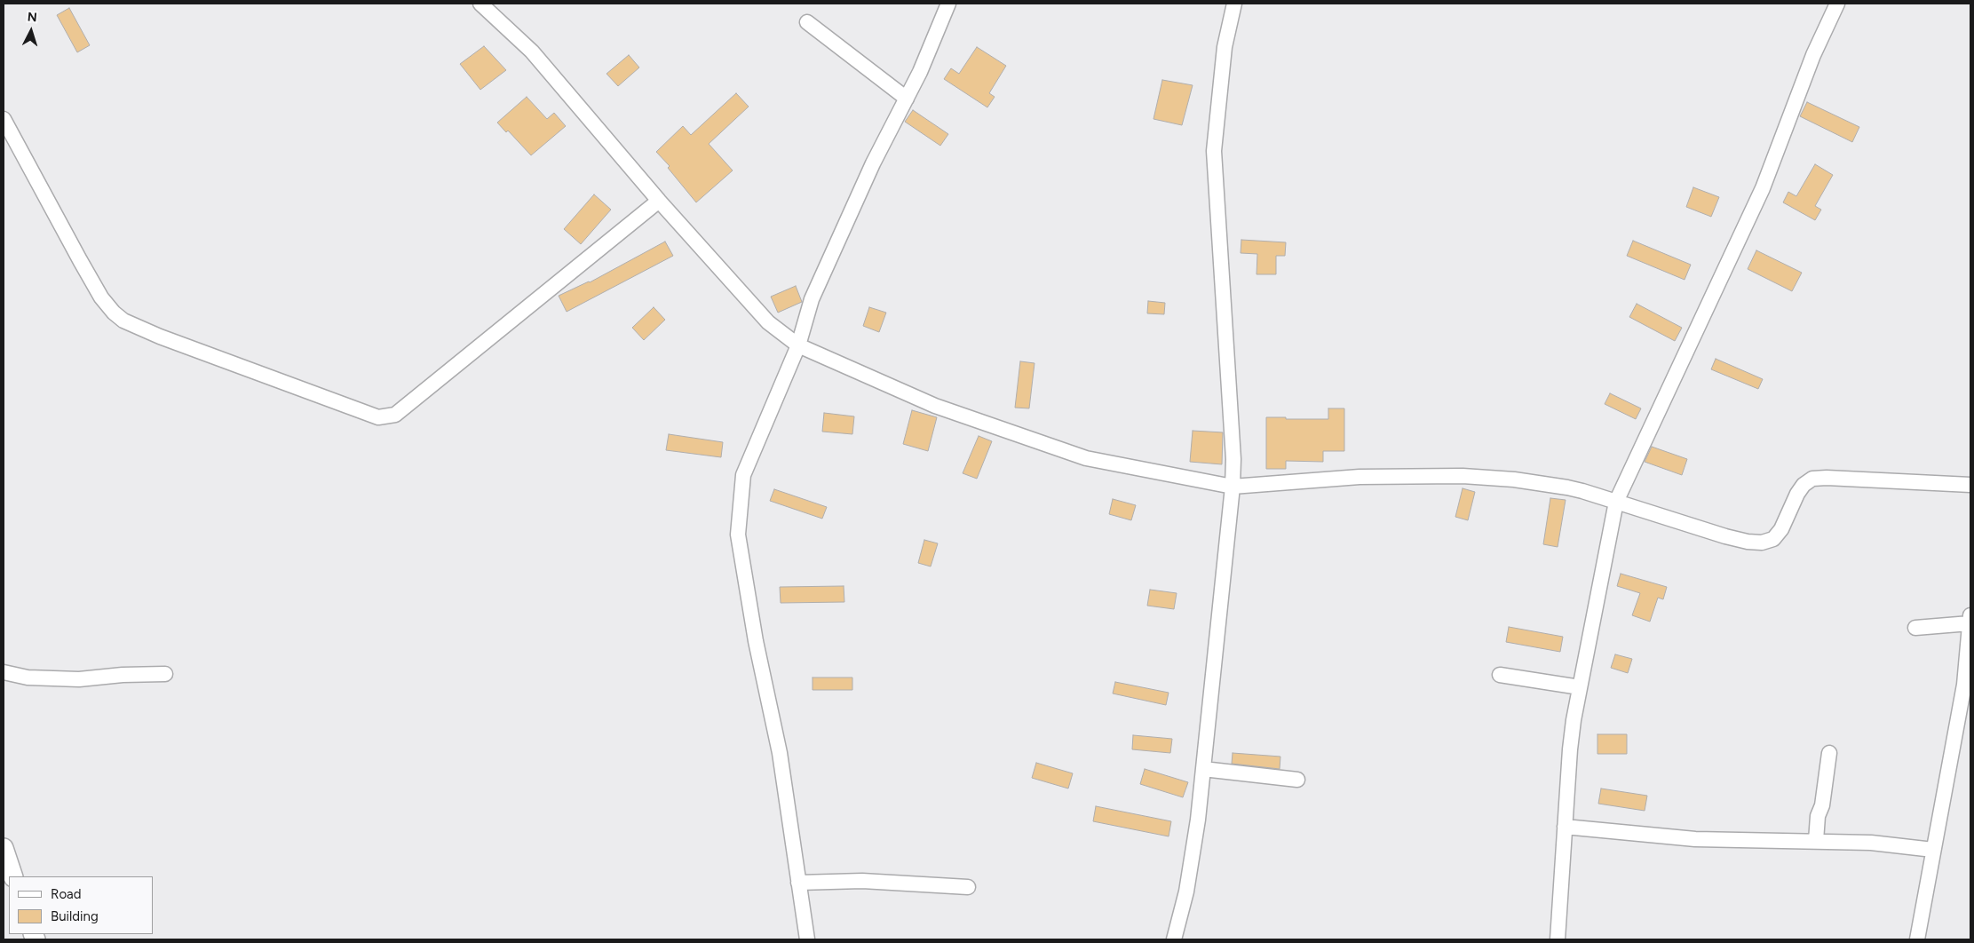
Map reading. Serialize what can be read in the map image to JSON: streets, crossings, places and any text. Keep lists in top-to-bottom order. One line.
{"legend":["Road","Building"],"north":"top"}
